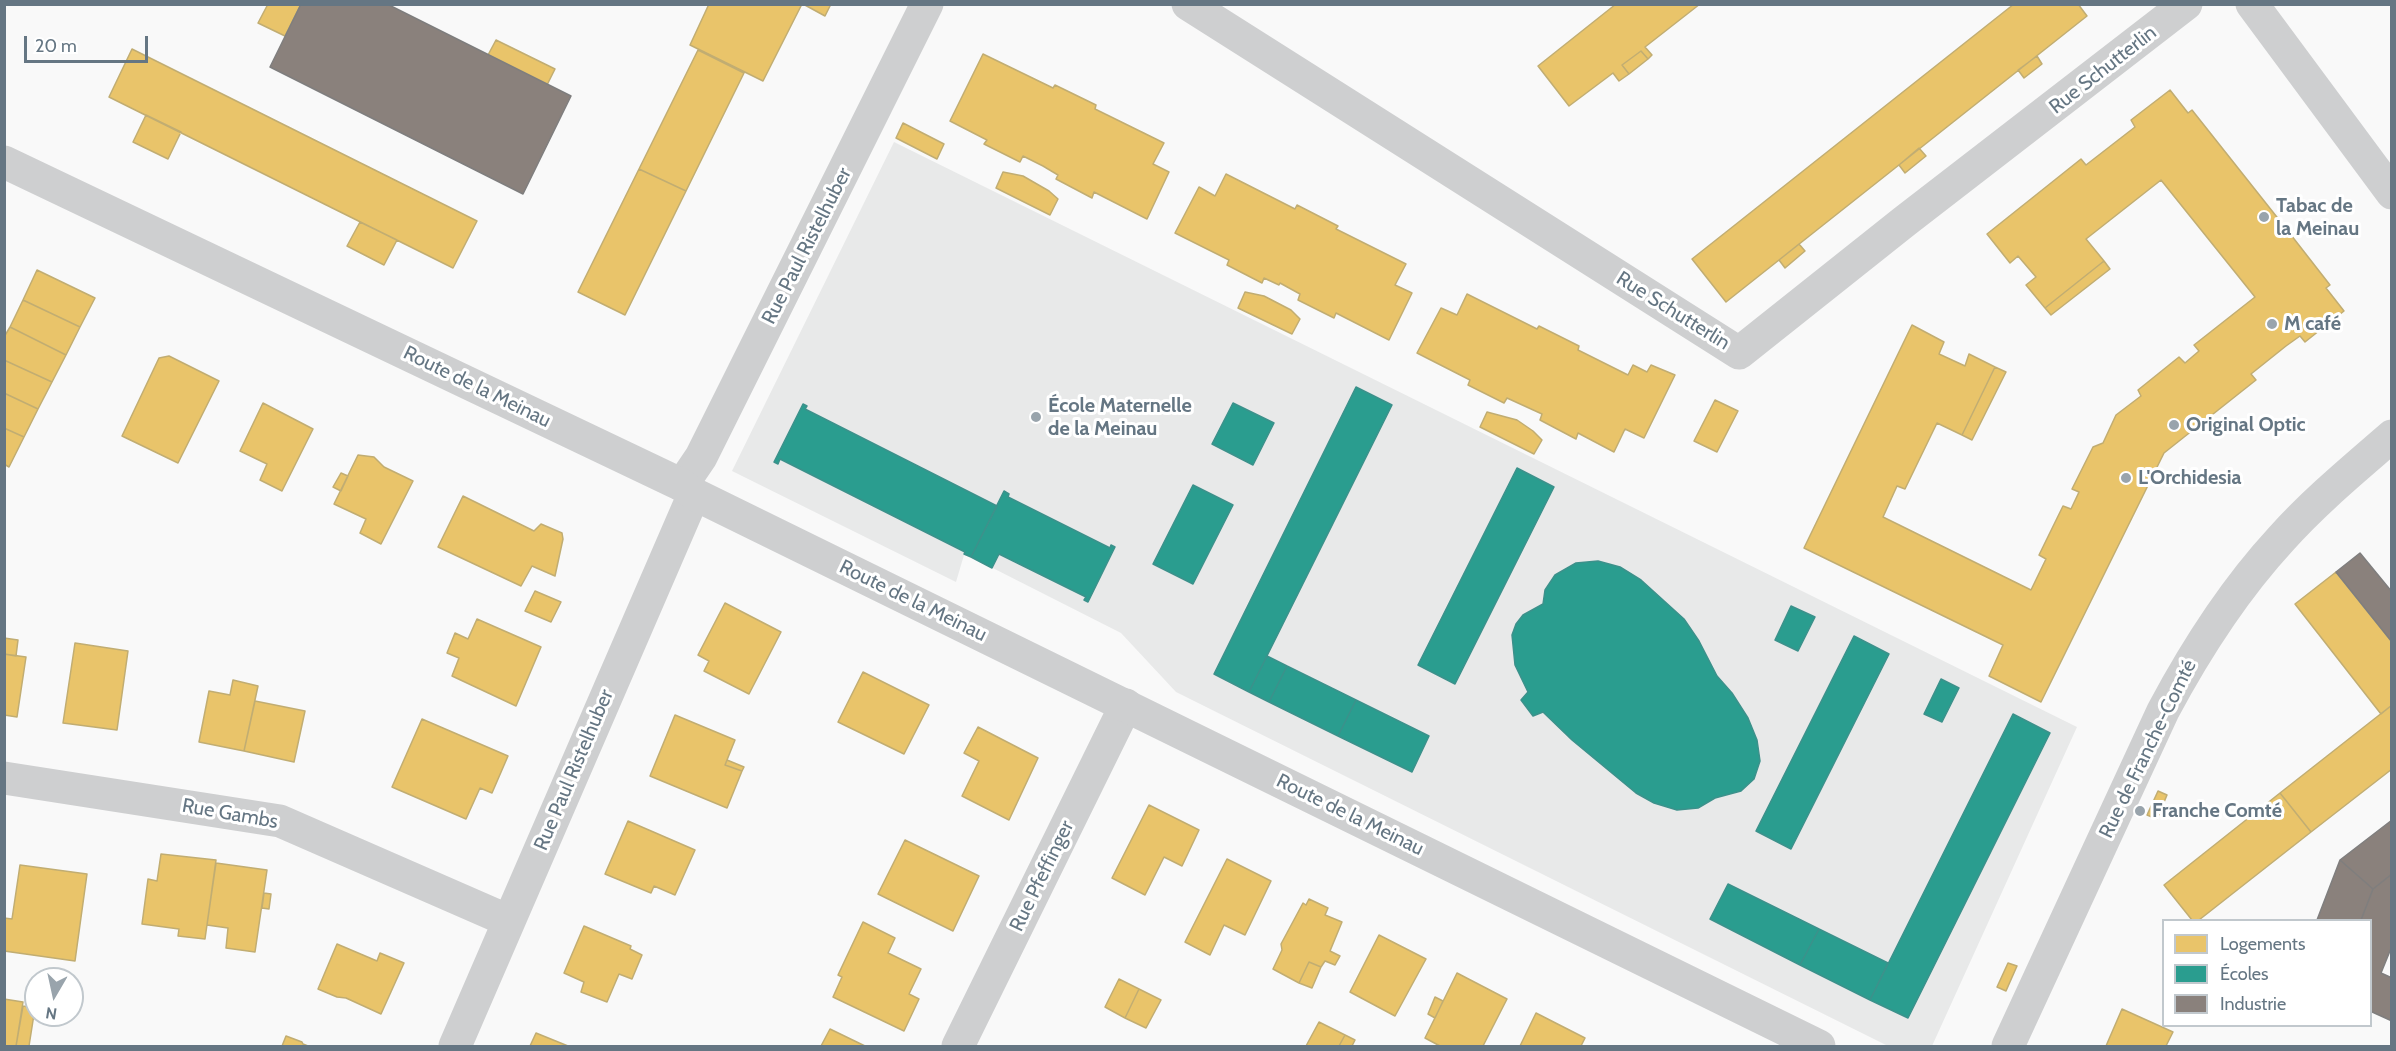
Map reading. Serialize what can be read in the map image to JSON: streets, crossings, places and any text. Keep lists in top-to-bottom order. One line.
{"streets":{"street":["Rue Schutterlin","Rue Paul Ristelhuber","Route de la Meinau","Rue de Franche-Comté","Rue Gambs","Rue Pfeffinger"]},"crossings":[["Rue Paul Ristelhuber","Route de la Meinau"],["Rue Paul Ristelhuber","Rue Gambs"],["Route de la Meinau","Rue Pfeffinger"]],"places":["Tabac de la Meinau","M café","École Maternelle de la Meinau","Original Optic","L'Orchidesia","Franche Comté"],"legend":["Logements","Écoles","Industrie"],"scale_bar":"20 m","north":"bottom"}
